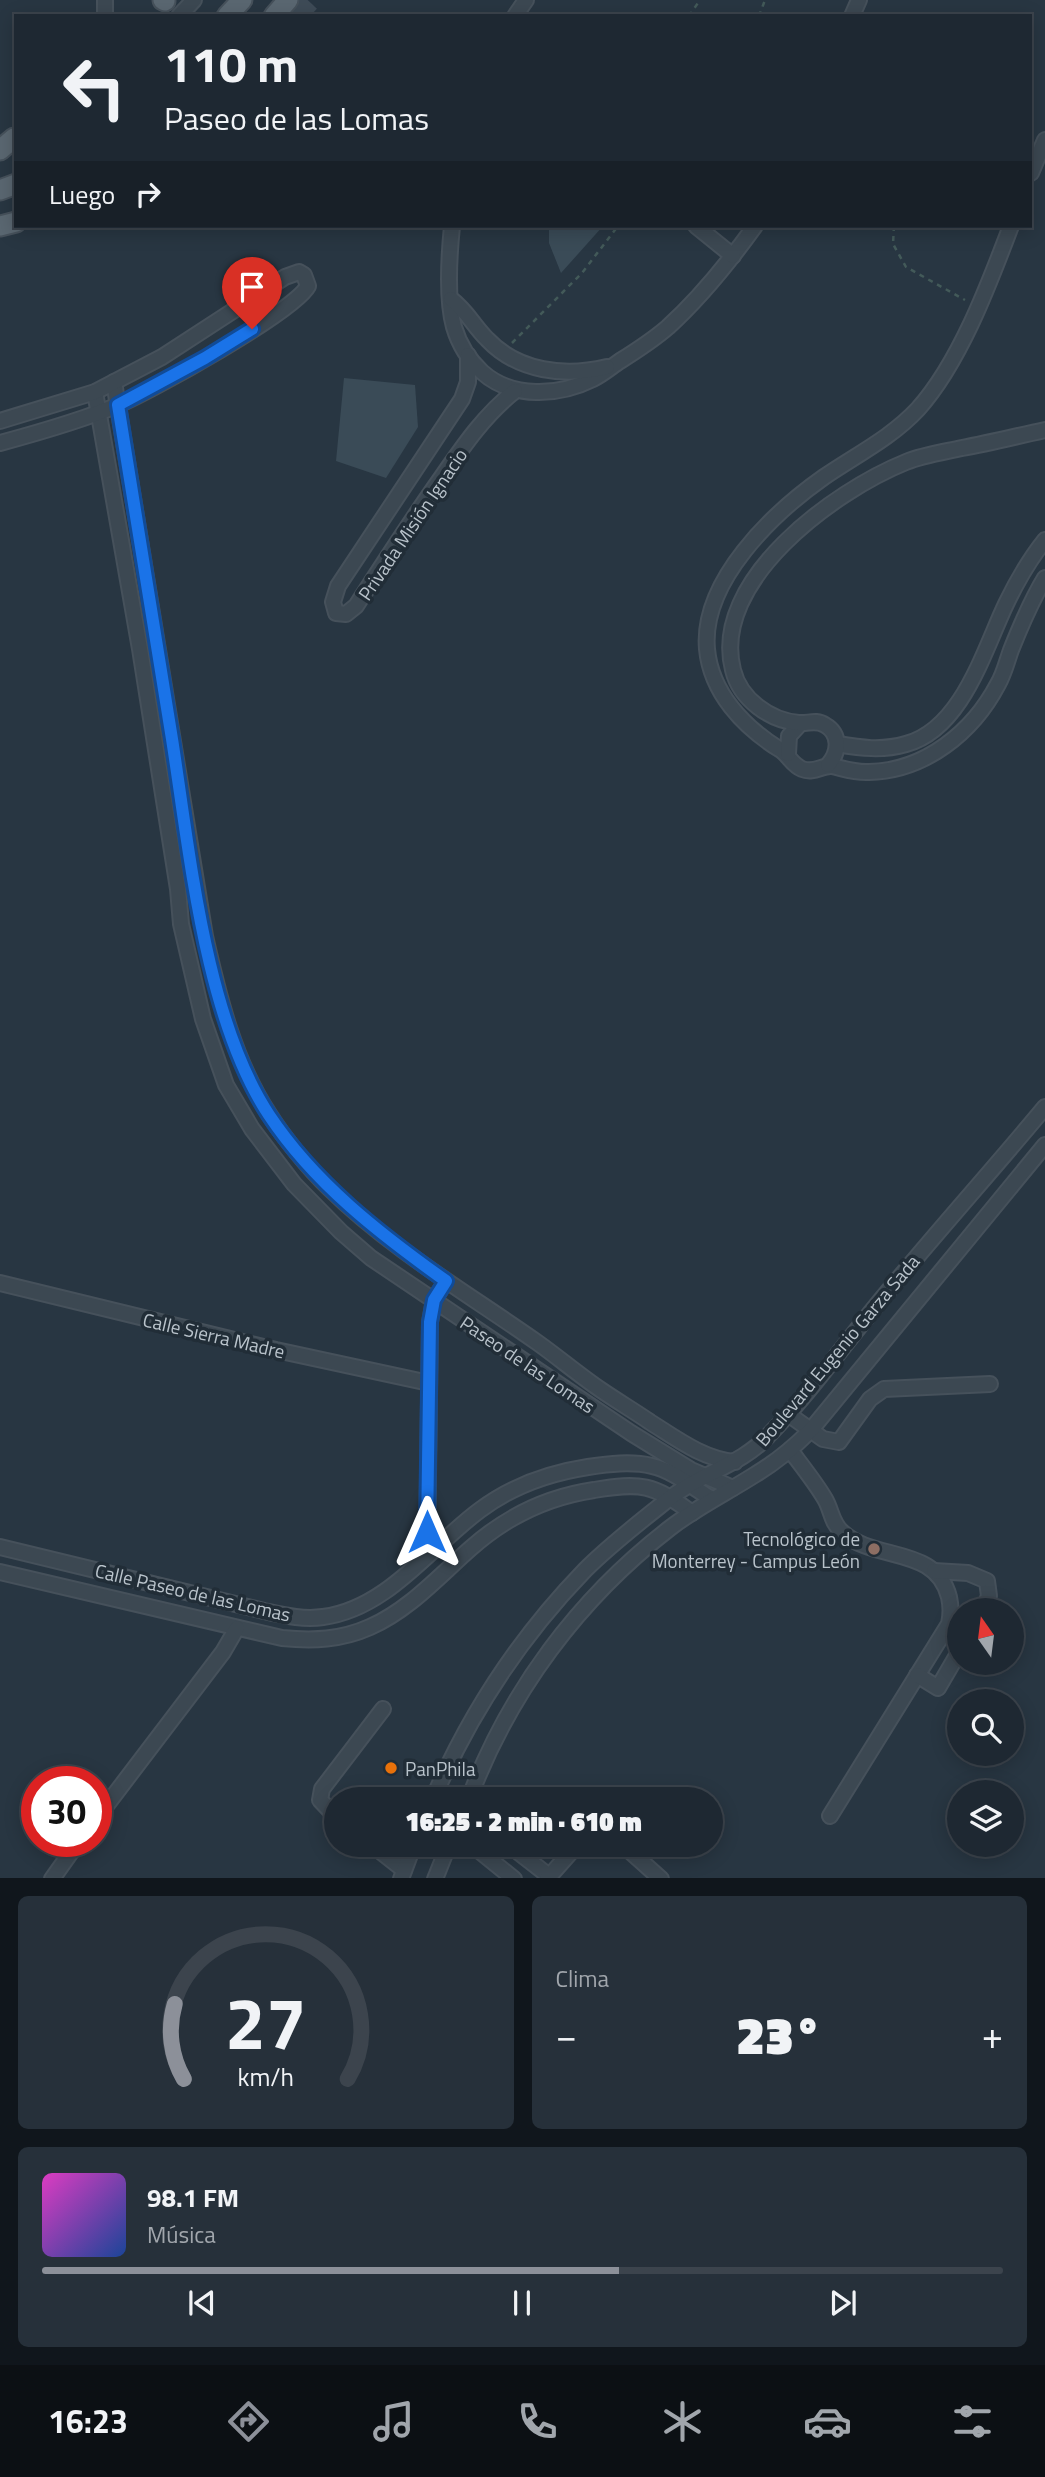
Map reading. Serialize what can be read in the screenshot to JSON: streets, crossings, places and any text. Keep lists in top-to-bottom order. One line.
{"streets":{"street":["Privada Misión Ignacio","Calle Sierra Madre","Boulevard Eugenio Garza Sada","Paseo de las Lomas","Calle Paseo de las Lomas"]},"crossings":[["Boulevard Eugenio Garza Sada","Paseo de las Lomas"],["Boulevard Eugenio Garza Sada","Calle Paseo de las Lomas"]],"places":["Tecnológico de Monterrey - Campus León","PanPhila"],"north":"top","page":{"turn":["110 m","Paseo de las Lomas"],"then":"Luego","limit":"30","trip":"16:25 · 2 min · 610 m","tile":"Clima","heat":["−","23°","+"],"song":["98.1 FM","Música"],"tabs":"16:23","gauge":["27","km/h"]}}
